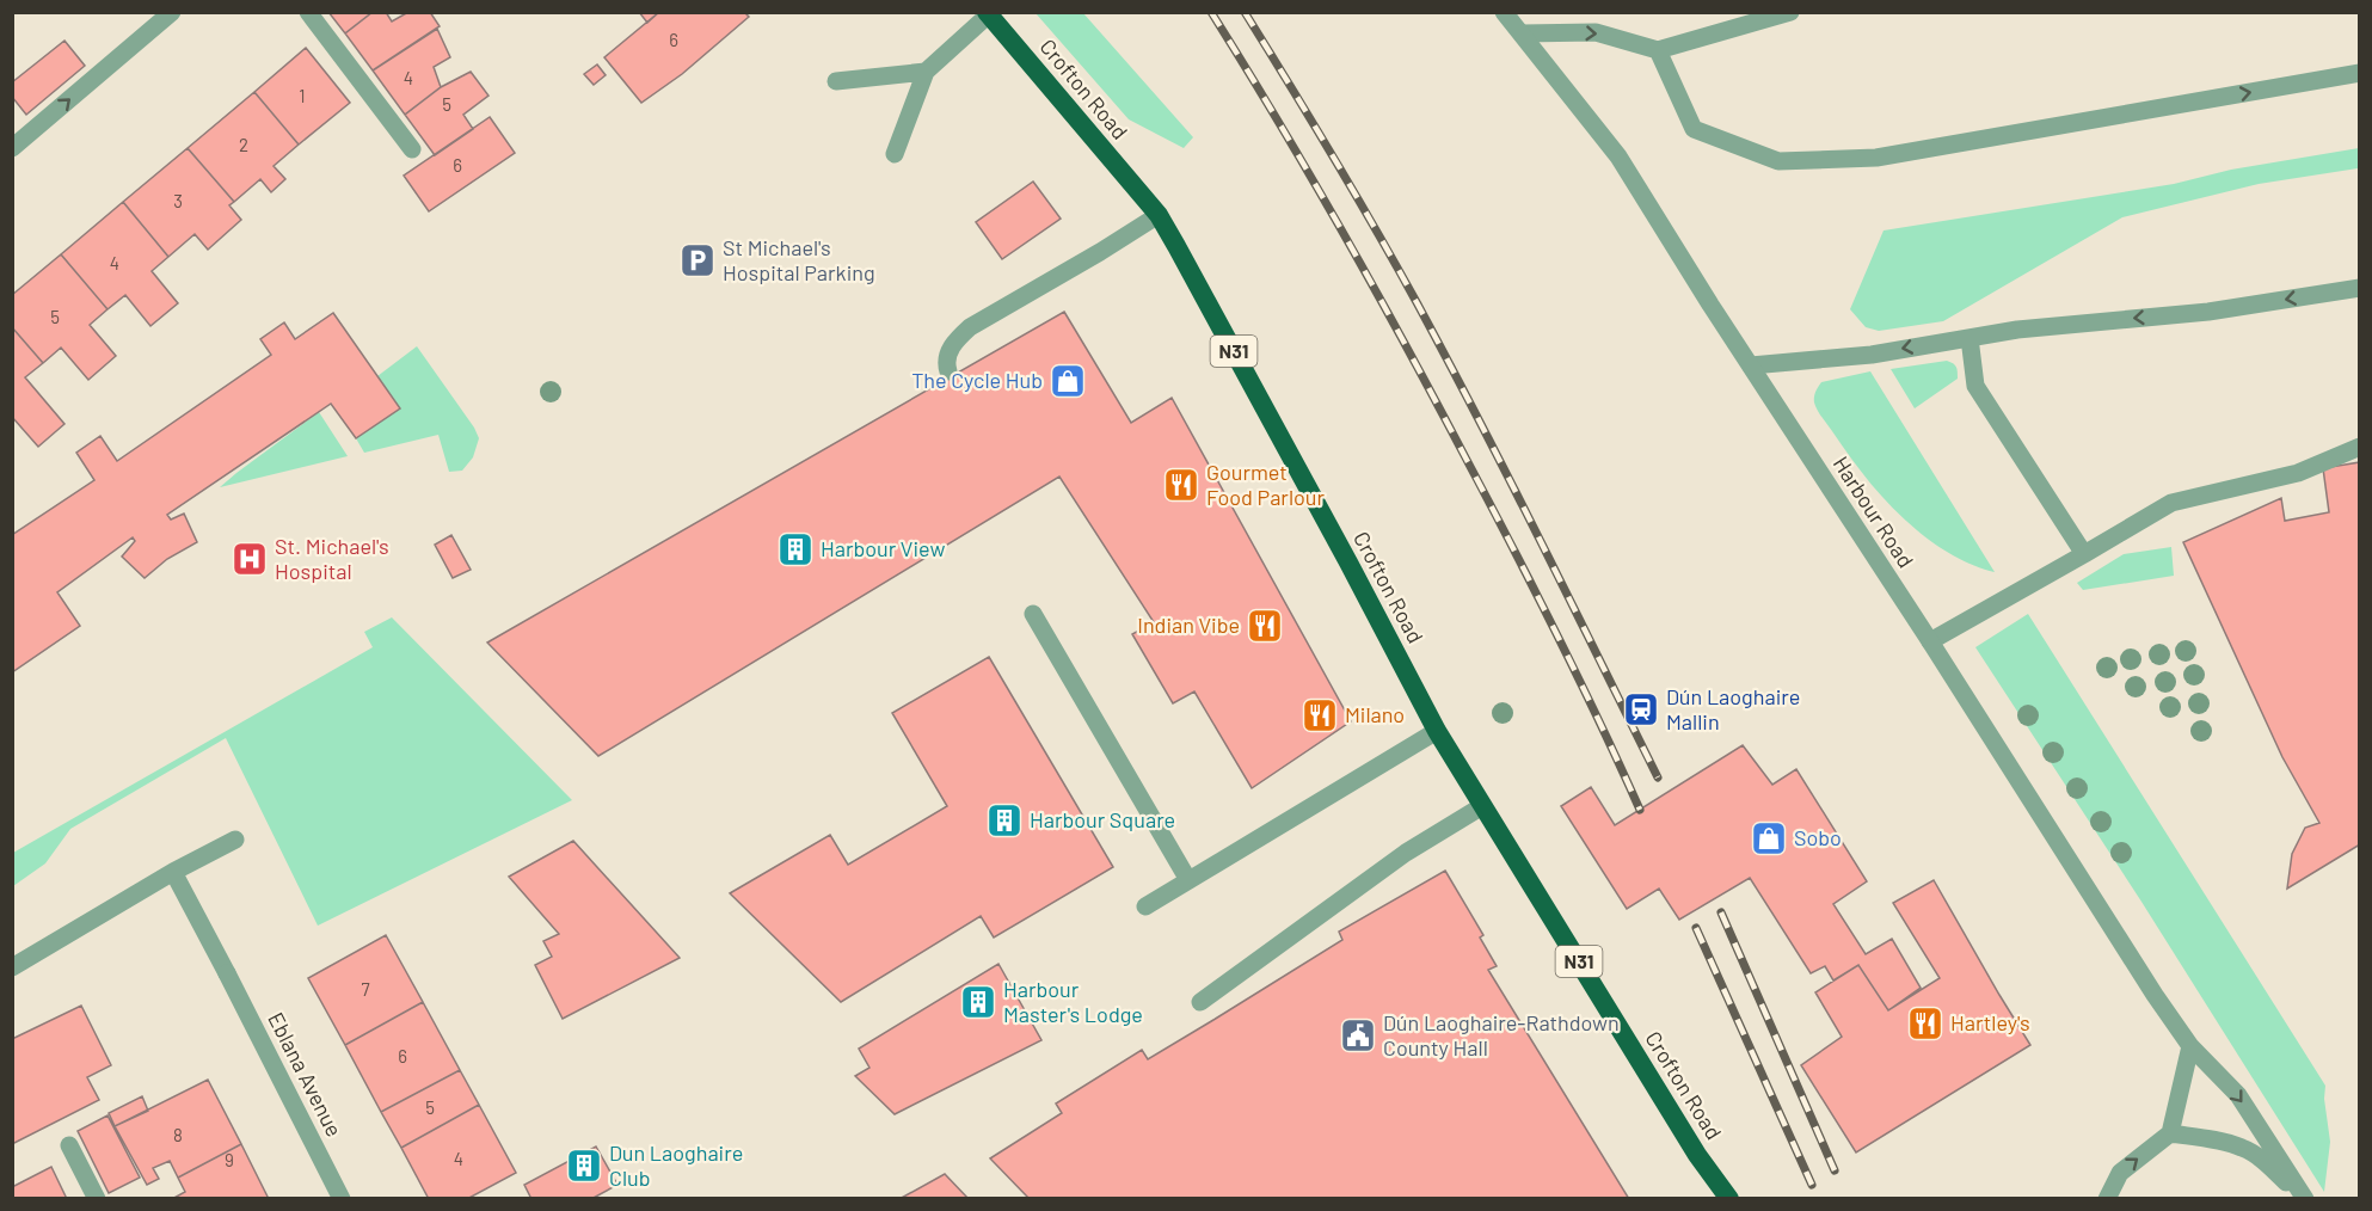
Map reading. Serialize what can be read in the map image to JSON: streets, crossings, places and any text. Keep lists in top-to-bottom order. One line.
{"streets":{"highway":["Crofton Road","N31"],"street":["Harbour Road","Eblana Avenue"]},"places":{"parking":["St Michael's Hospital Parking"],"shop":["The Cycle Hub","Sobo"],"restaurant":["Gourmet Food Parlour","Indian Vibe","Milano","Hartley's"],"building":["Harbour View","Harbour Square","Harbour Master's Lodge","Dun Laoghaire Club"],"hospital":["St. Michael's Hospital"],"station":["Dún Laoghaire Mallin"],"public building":["Dún Laoghaire-Rathdown County Hall"]},"house_numbers":["6","4","1","5","2","6","3","4","5","7","6","5","8","4","9"]}
